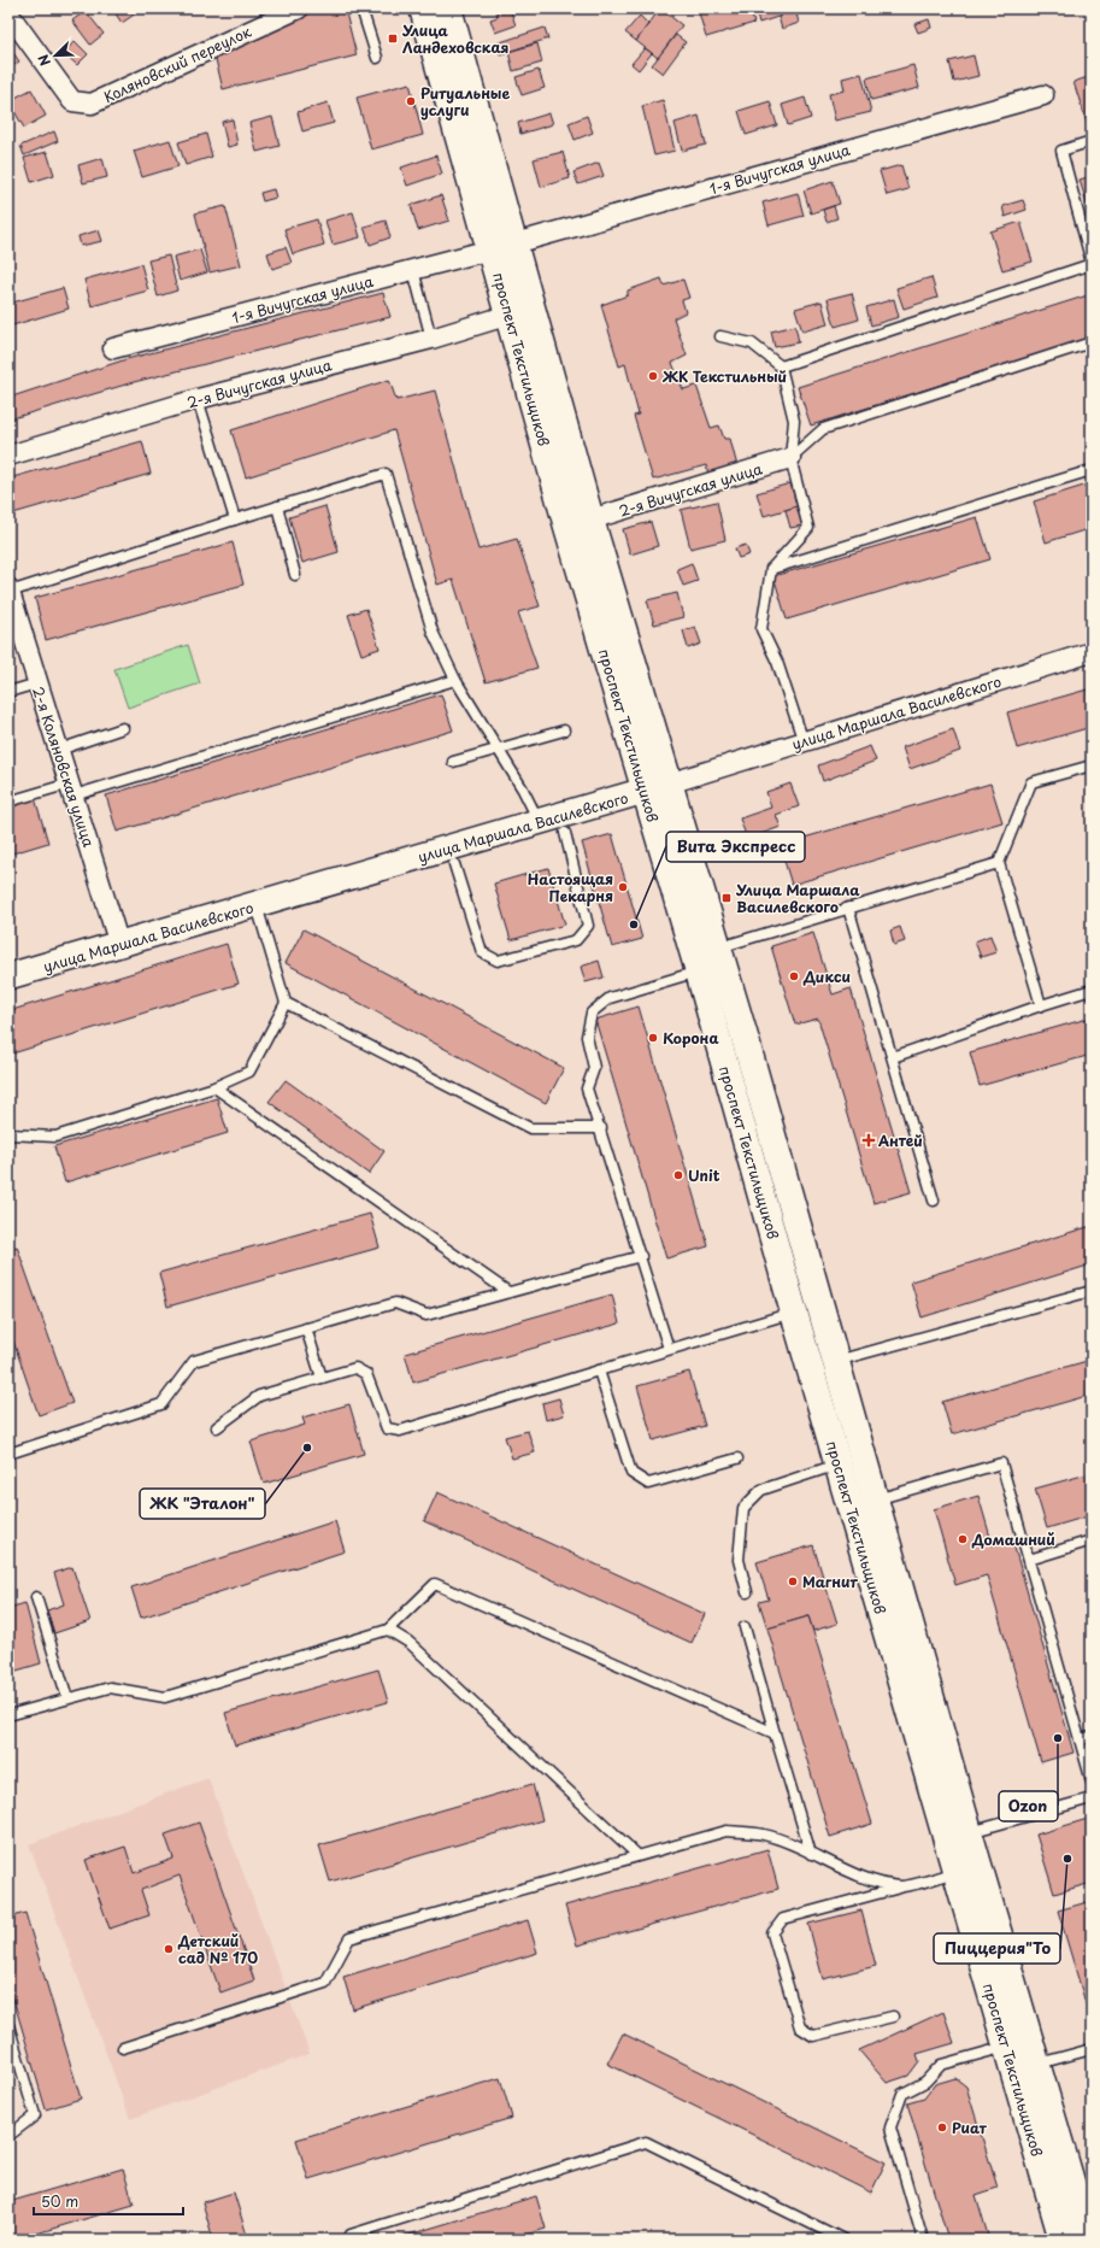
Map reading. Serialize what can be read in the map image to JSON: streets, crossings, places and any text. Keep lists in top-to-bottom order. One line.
{"streets":{"main road":["проспект Текстильщиков"],"street":["Коляновский переулок","1-я Вичугская улица","2-я Вичугская улица","улица Маршала Василевского","2-я Коляновская улица"]},"crossings":[["1-я Вичугская улица","проспект Текстильщиков"],["проспект Текстильщиков","2-я Вичугская улица"],["проспект Текстильщиков","улица Маршала Василевского"],["улица Маршала Василевского","2-я Коляновская улица"]],"places":{"transit":["Улица Ландеховская","Улица Маршала Василевского"],"other":["Ритуальные услуги","ЖК Текстильный","Настоящая Пекарня","Вита Экспресс","Дикси","Корона","Unit","ЖК \"Эталон\"","Домашний","Магнит","Ozon","Пиццерия\"То","Детский сад № 170","Риат"],"health":["Антей"]},"scale_bar":"50 m","north":"bottom left"}
